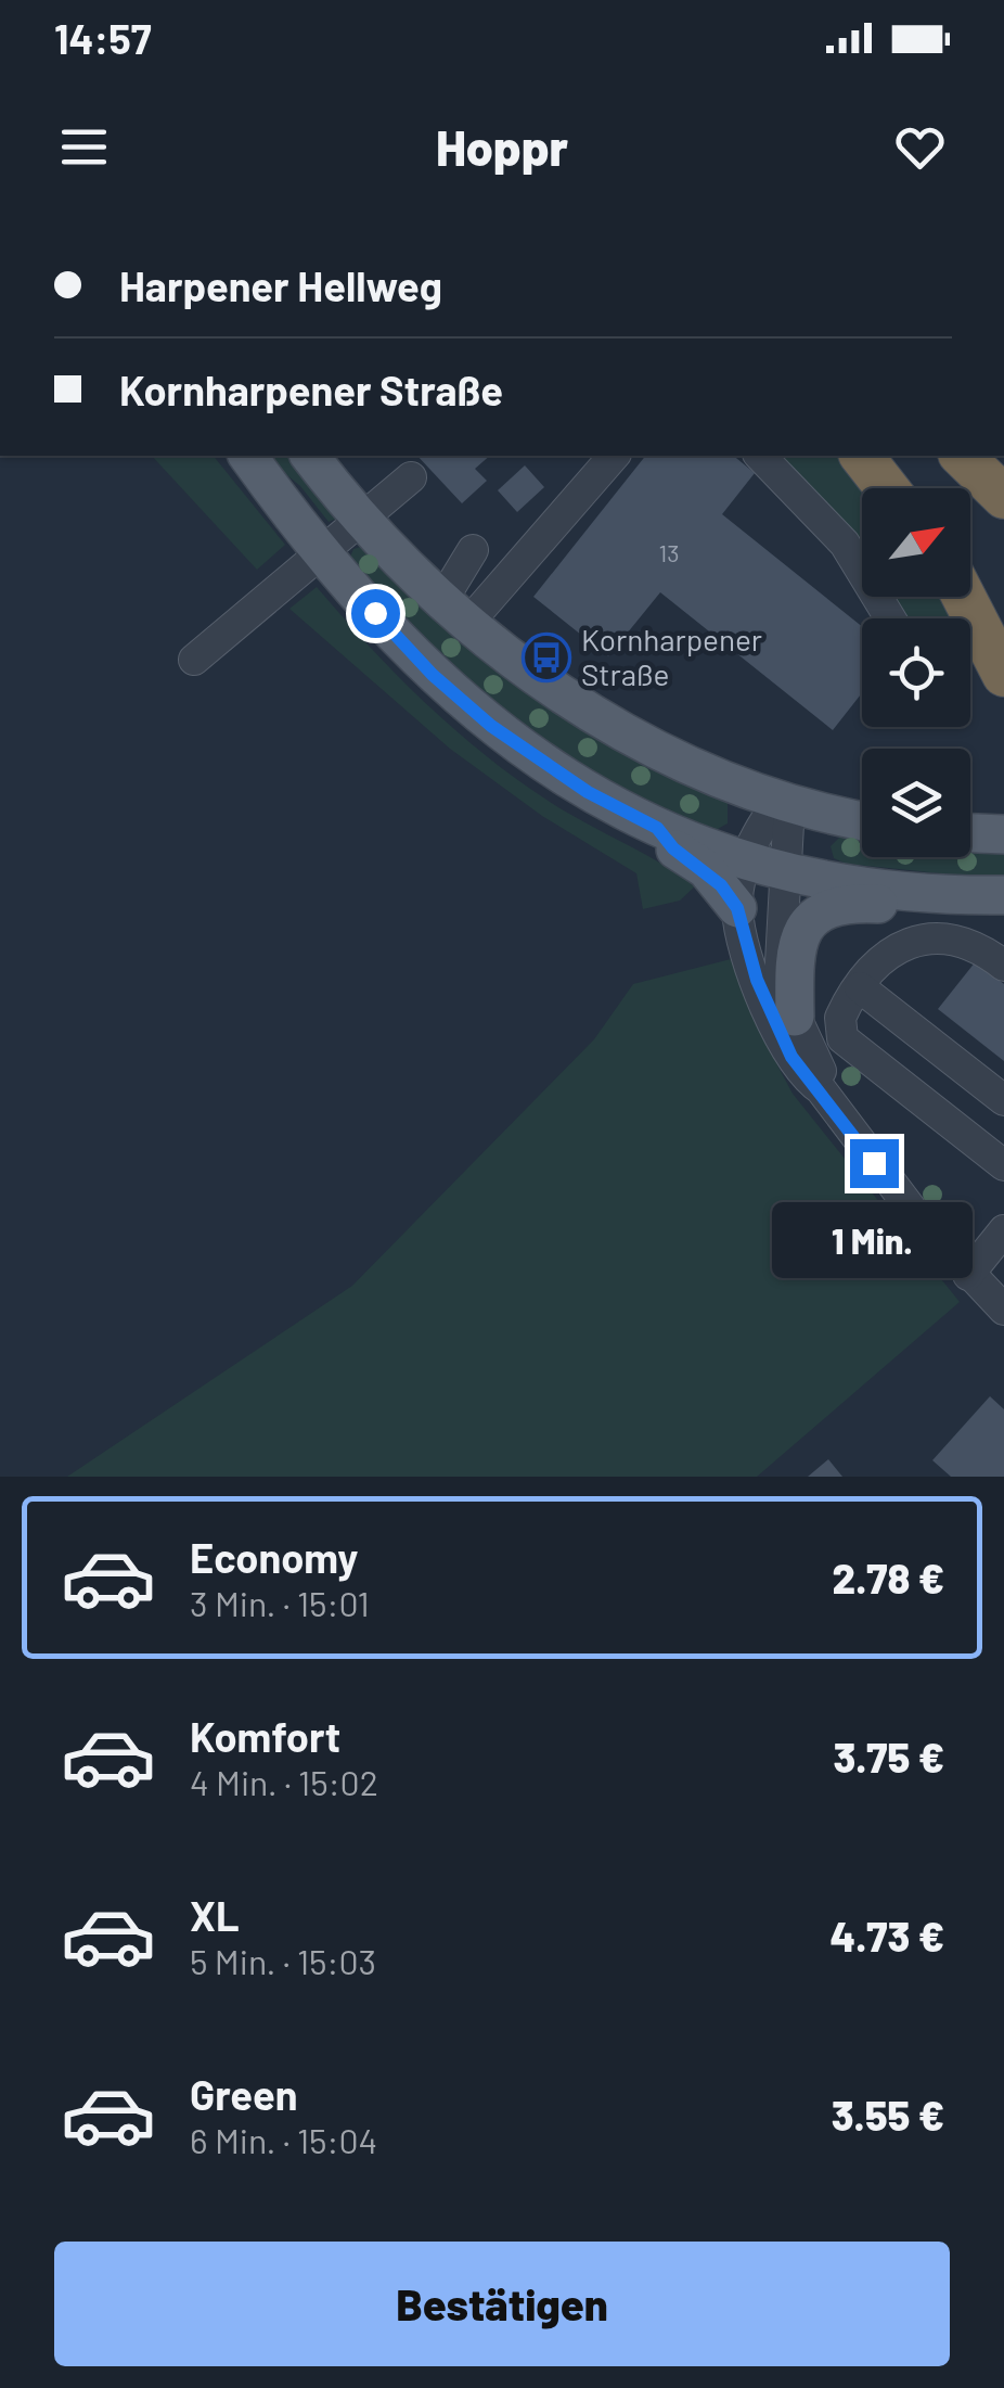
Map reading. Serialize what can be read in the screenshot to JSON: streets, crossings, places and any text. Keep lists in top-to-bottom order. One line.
{"places":{"bus stop":["Kornharpener Straße"]},"house_numbers":["13"],"north":"top right","page":{"status":"14:57","header":"Hoppr","banner":["Harpener Hellweg","Kornharpener Straße"],"bubble":"1 Min.","list":[{"name":"Economy","note":"3 Min. · 15:01","value":"2.78 €"},{"name":"Komfort","note":"4 Min. · 15:02","value":"3.75 €"},{"name":"XL","note":"5 Min. · 15:03","value":"4.73 €"},{"name":"Green","note":"6 Min. · 15:04","value":"3.55 €"}],"buttons":"Bestätigen"}}
